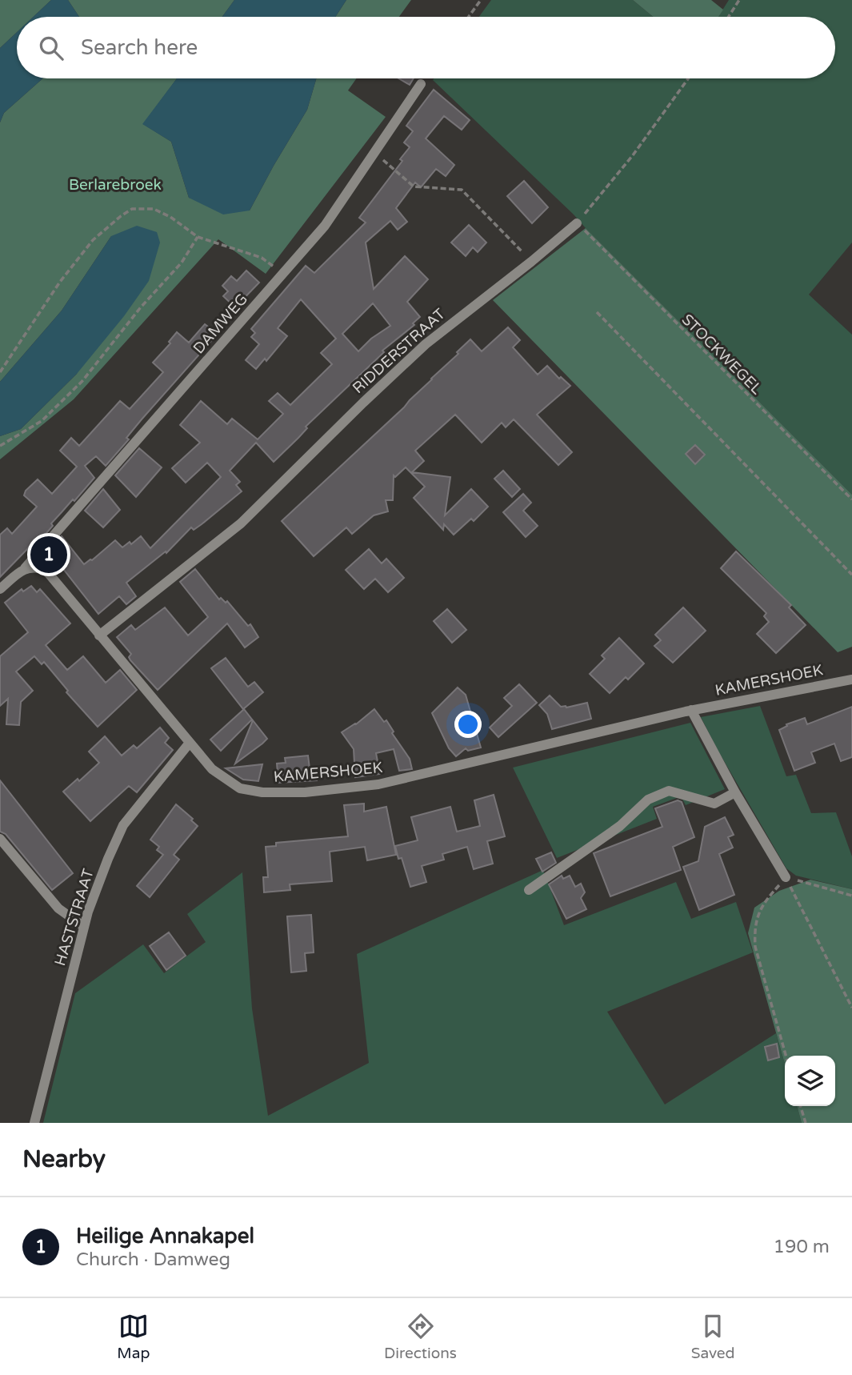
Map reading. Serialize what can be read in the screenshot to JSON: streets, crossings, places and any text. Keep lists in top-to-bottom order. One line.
{"streets":{"street":["DAMWEG","RIDDERSTRAAT","KAMERSHOEK","HASTSTRAAT"],"path":["STOCKWEGEL"]},"crossings":[["DAMWEG","KAMERSHOEK"],["RIDDERSTRAAT","STOCKWEGEL"],["RIDDERSTRAAT","KAMERSHOEK"],["KAMERSHOEK","HASTSTRAAT"]],"parks":["Berlarebroek"],"page":{"search":"Search here","pins":"1","heading":"Nearby","list":[{"mark":"1","name":"Heilige Annakapel","note":"Church · Damweg","value":"190 m"}],"nav":["Map","Directions","Saved"]}}
